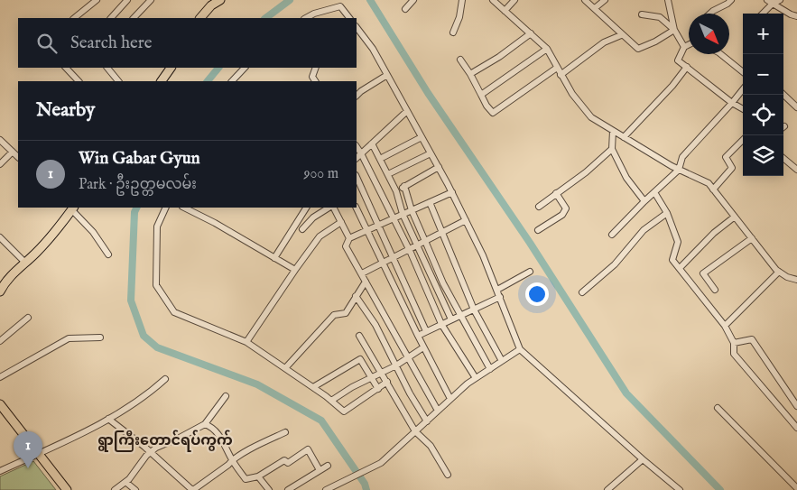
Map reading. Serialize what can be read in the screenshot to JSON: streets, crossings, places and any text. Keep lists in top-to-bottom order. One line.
{"districts":["ရွာကြီးတောင်ရပ်ကွက်"],"north":"bottom right","page":{"map_buttons":["+","−"],"search":"Search here","heading":"Nearby","list":[{"mark":"1","name":"Win Gabar Gyun","note":"Park · ဦးဥတ္တမလမ်း","value":"900 m"}],"pins":"1"}}
